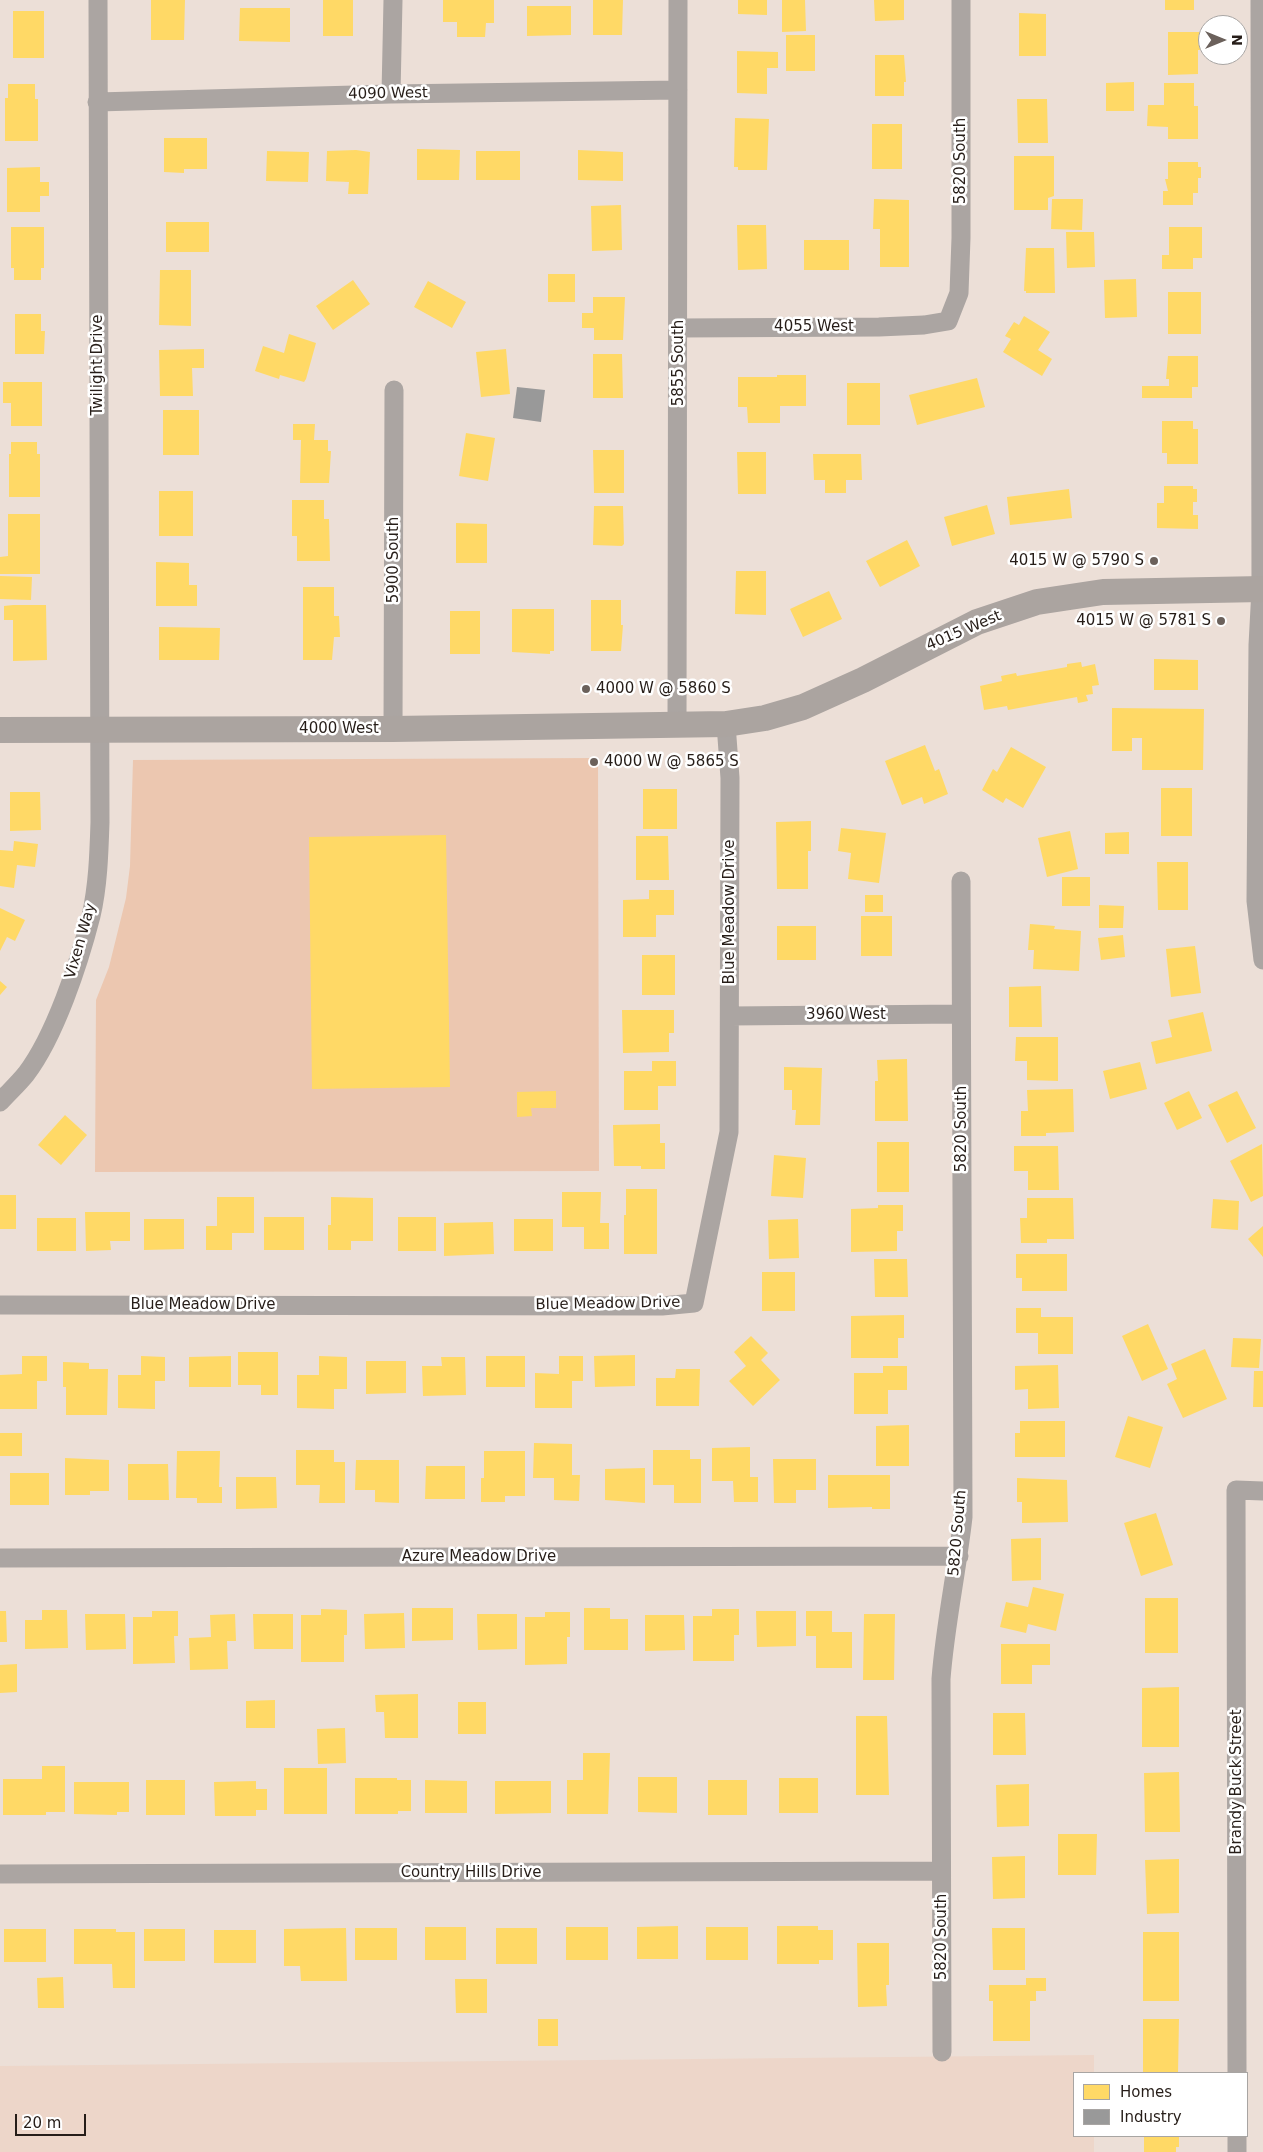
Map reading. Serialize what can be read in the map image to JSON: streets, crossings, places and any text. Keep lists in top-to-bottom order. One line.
{"streets":{"street":["4090 West","5820 South","4055 West","5855 South","Twilight Drive","5900 South","4015 West","4000 West","Blue Meadow Drive","Vixen Way","3960 West","Azure Meadow Drive","Brandy Buck Street","Country Hills Drive"]},"crossings":[["4090 West","5855 South"],["4090 West","Twilight Drive"],["5820 South","4055 West"],["5820 South","3960 West"],["5820 South","Azure Meadow Drive"],["5820 South","Country Hills Drive"],["4055 West","5855 South"],["5855 South","4015 West"],["5855 South","4000 West"],["Twilight Drive","4000 West"],["Twilight Drive","Vixen Way"],["5900 South","4000 West"],["4015 West","4000 West"],["4015 West","Blue Meadow Drive"],["4000 West","Vixen Way"],["Blue Meadow Drive","3960 West"]],"places":["4015 W @ 5790 S","4015 W @ 5781 S","4000 W @ 5860 S","4000 W @ 5865 S"],"legend":["Homes","Industry"],"scale_bar":"20 m","north":"right"}
